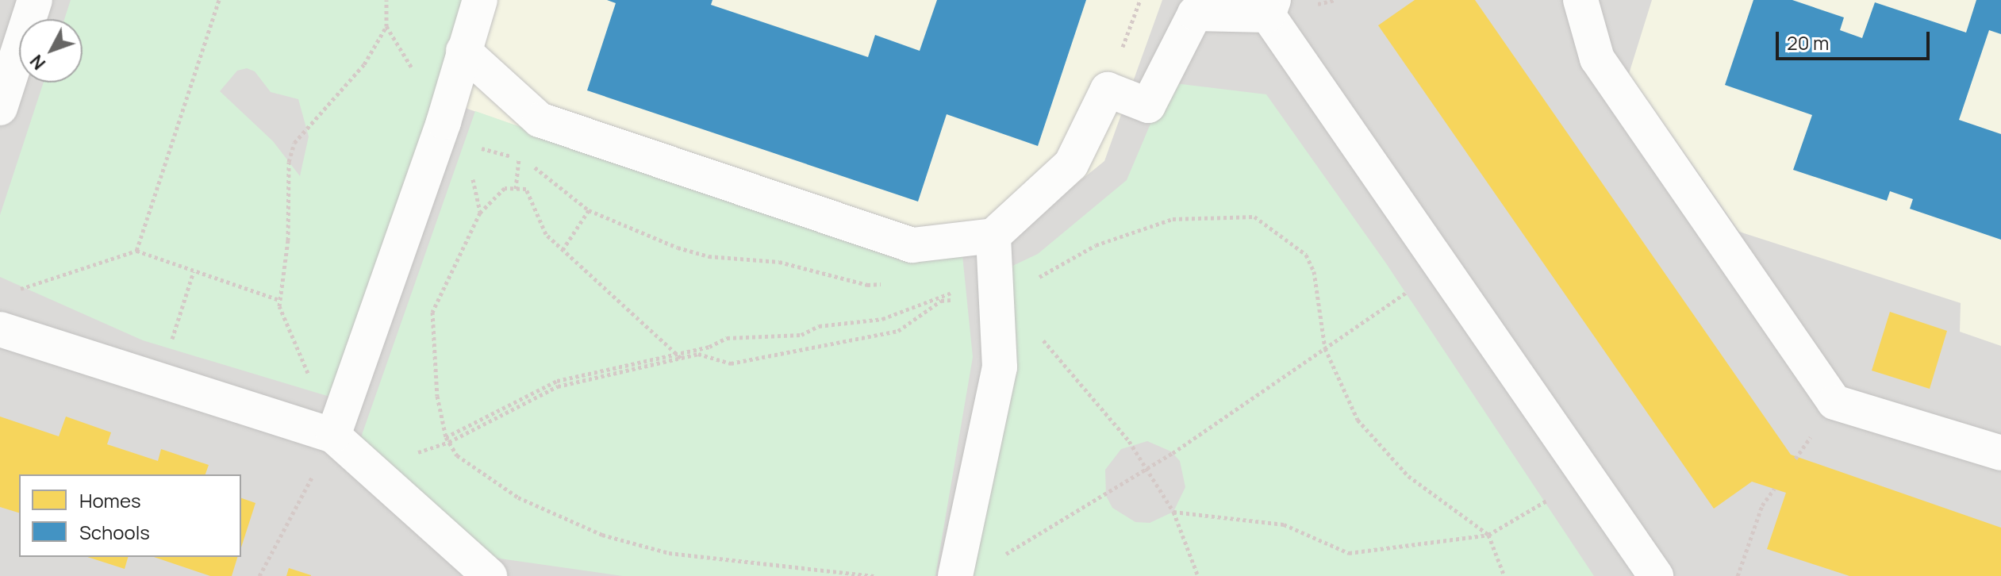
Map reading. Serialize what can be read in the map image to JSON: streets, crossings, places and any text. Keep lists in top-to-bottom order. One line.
{"legend":["Homes","Schools"],"scale_bar":"20 m","north":"bottom left"}
